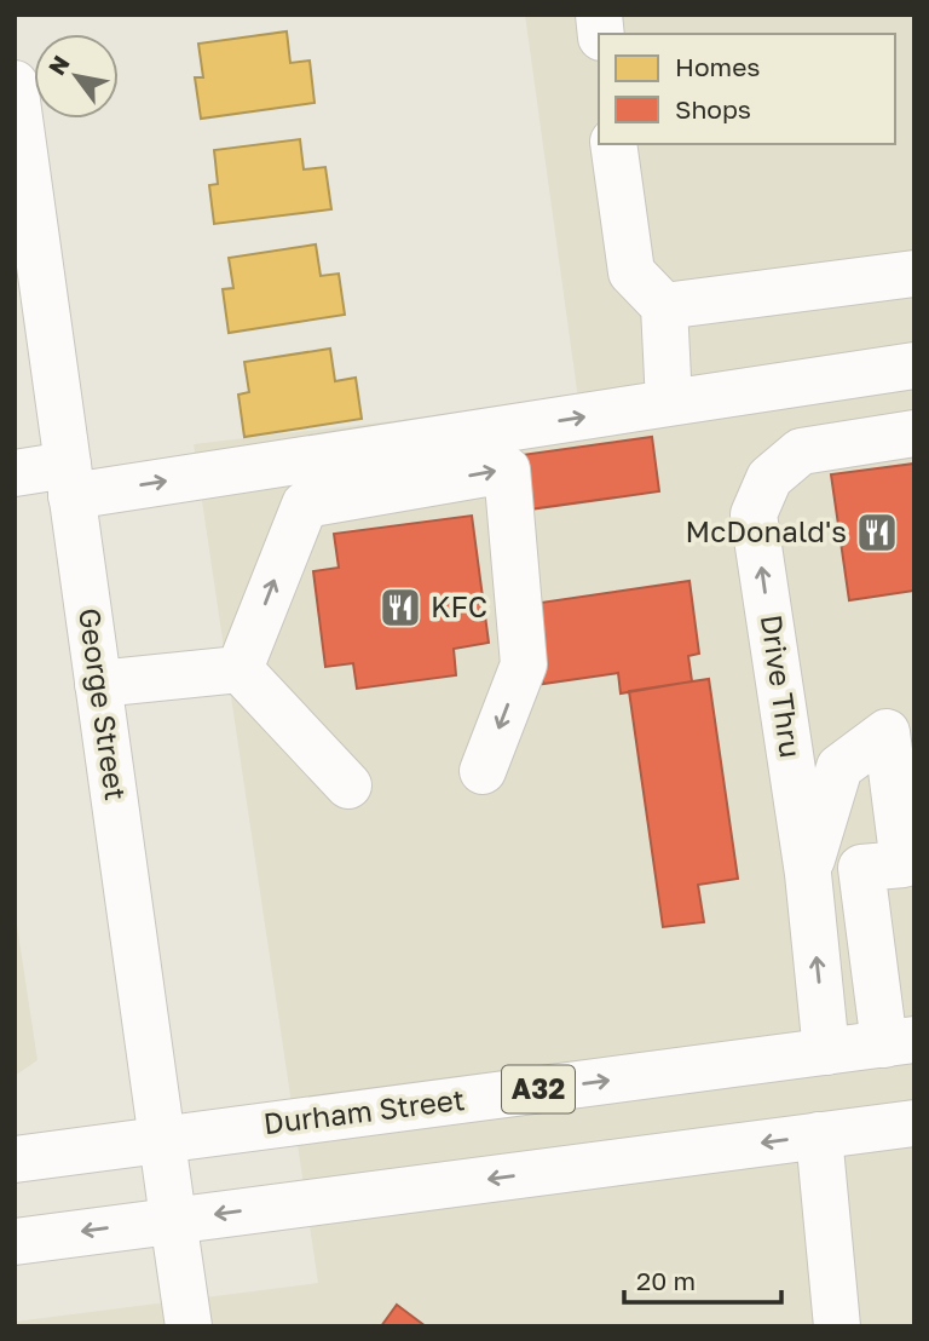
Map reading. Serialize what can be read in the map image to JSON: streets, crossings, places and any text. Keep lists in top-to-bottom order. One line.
{"streets":{"main road":["Drive Thru","George Street","A32","Durham Street"]},"crossings":[["Drive Thru","Durham Street"],["George Street","Durham Street"]],"one_way":["Drive Thru"],"places":{"restaurant":["McDonald's","KFC"]},"legend":["Homes","Shops"],"scale_bar":"20 m","north":"top left"}
